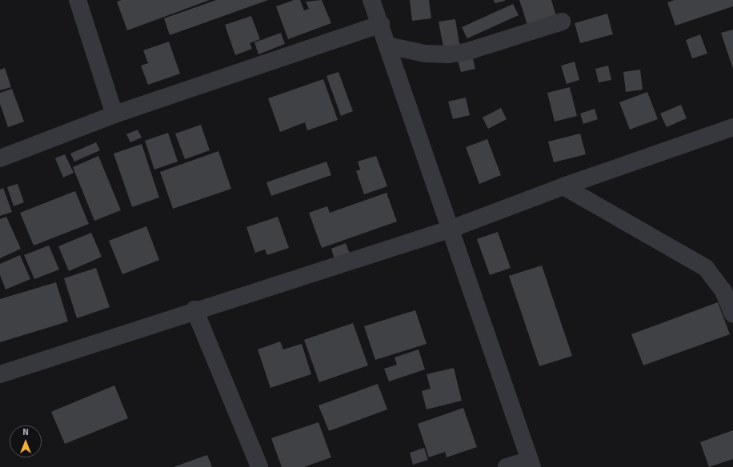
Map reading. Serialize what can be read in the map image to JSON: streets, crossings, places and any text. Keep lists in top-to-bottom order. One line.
{"north":"top"}
